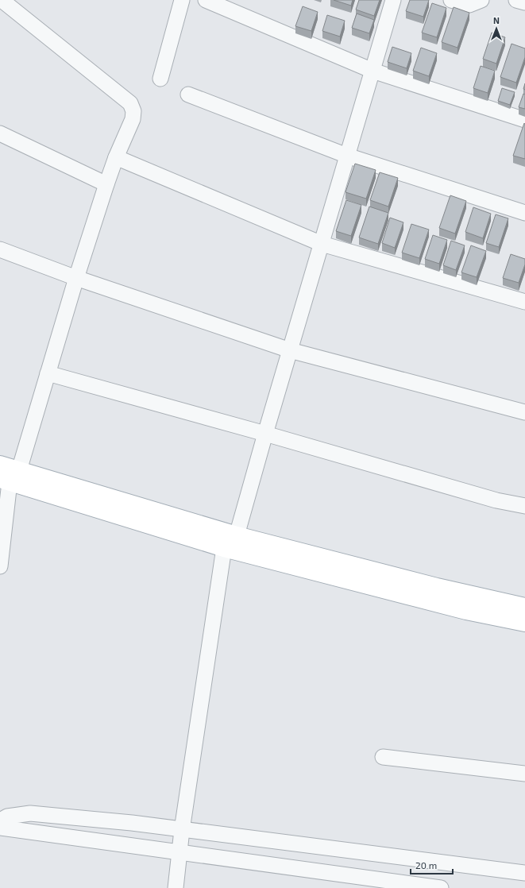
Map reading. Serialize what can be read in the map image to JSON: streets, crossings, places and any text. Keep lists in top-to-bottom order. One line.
{"scale_bar":"20 m","north":"top"}
